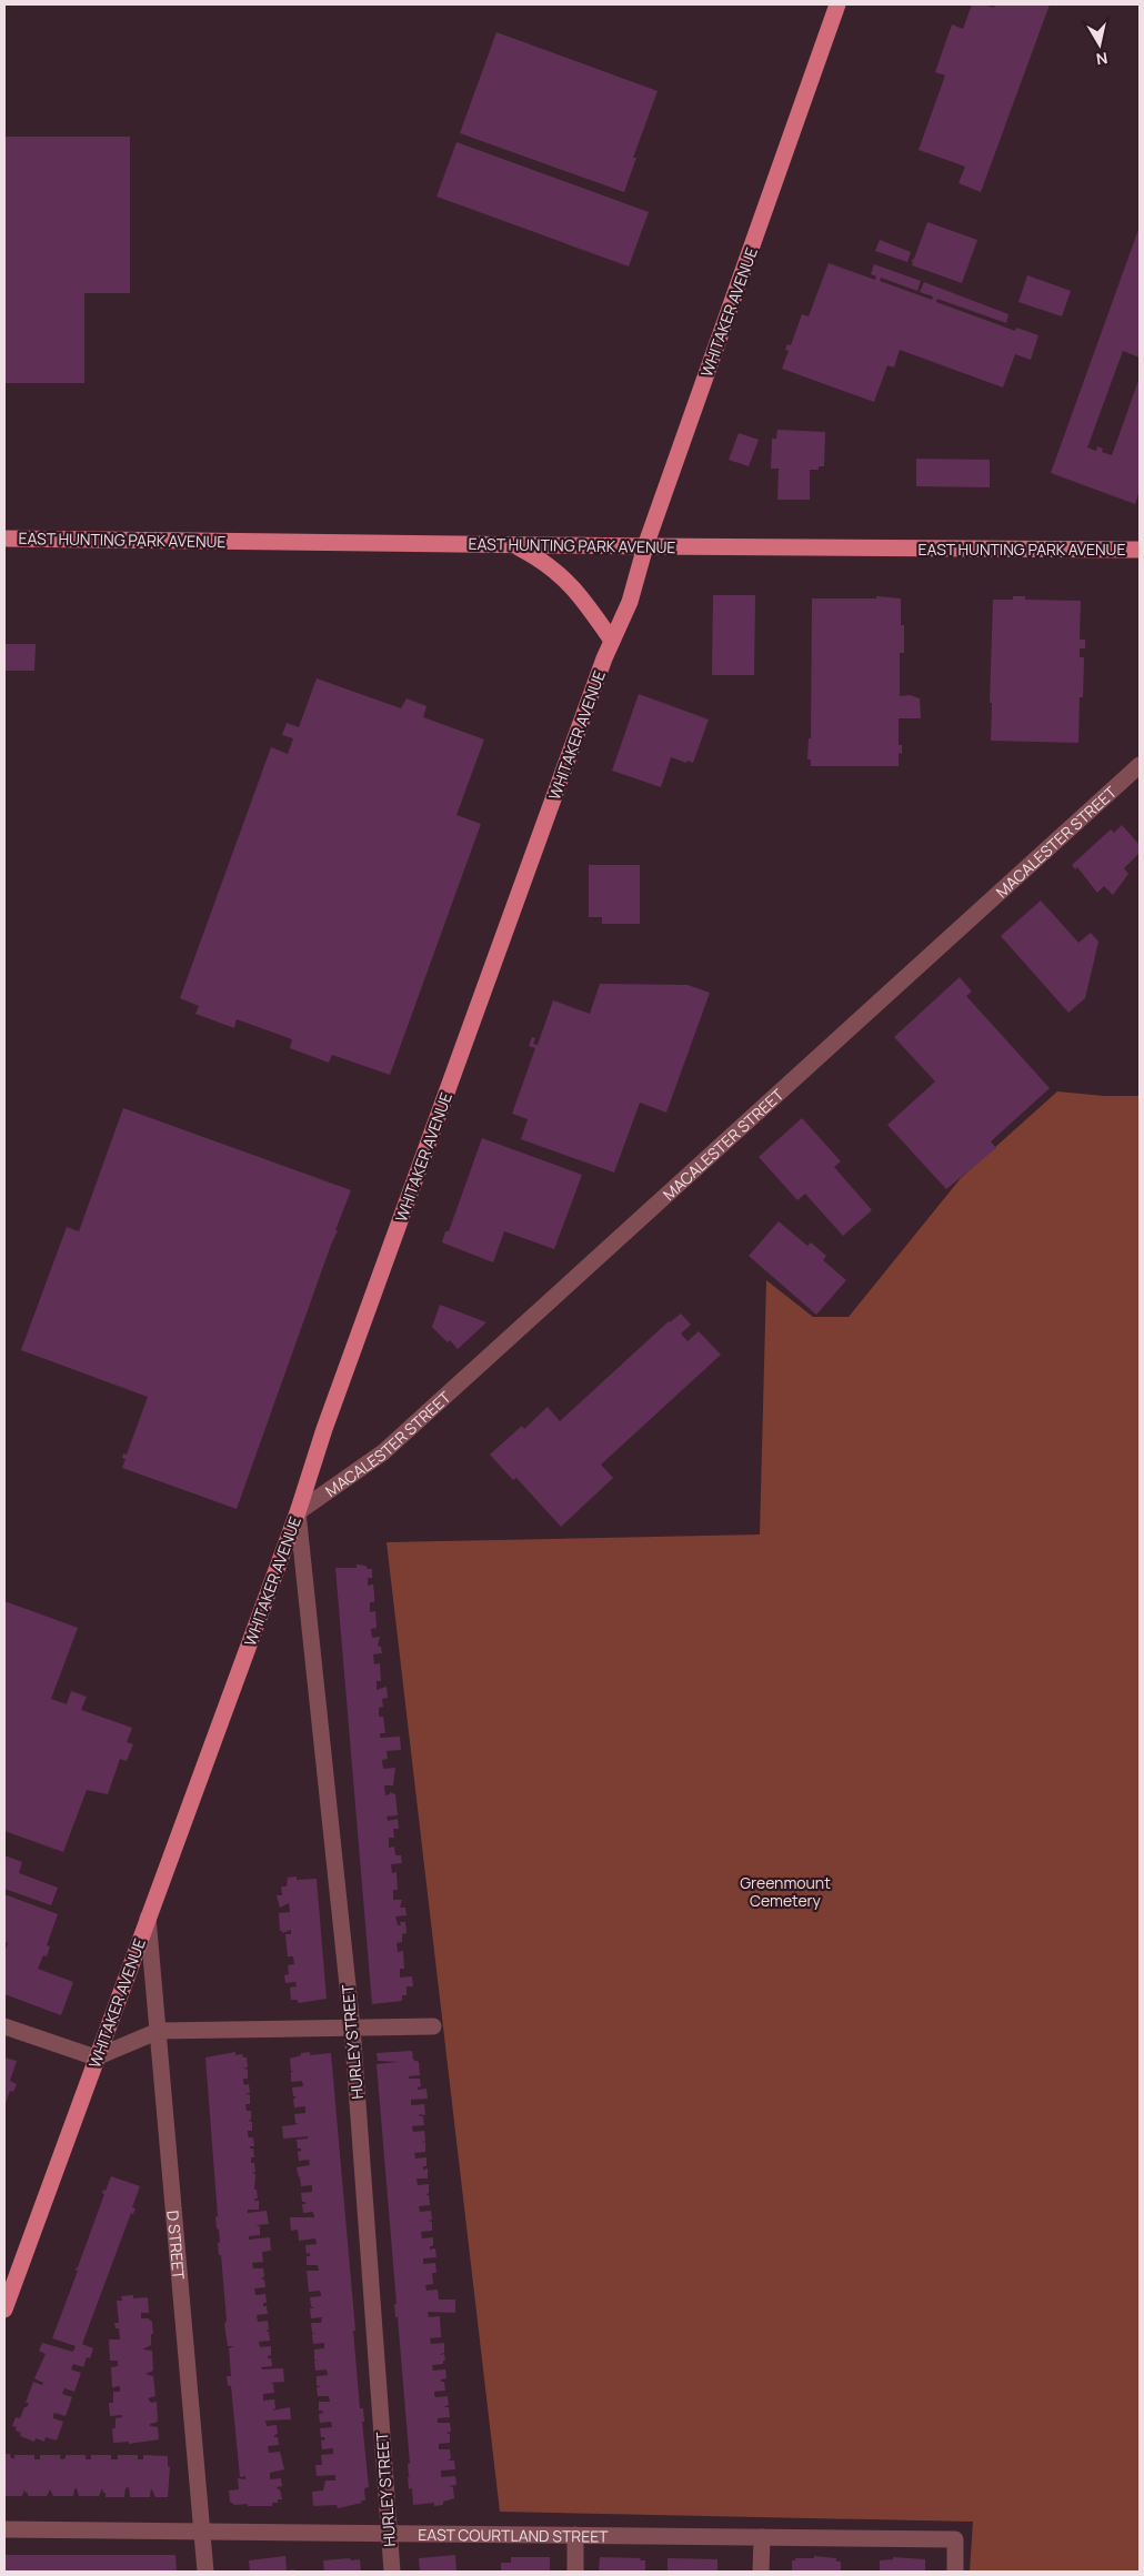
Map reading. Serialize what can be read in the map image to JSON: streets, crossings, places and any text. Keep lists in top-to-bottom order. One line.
{"streets":{"main road":["WHITAKER AVENUE","EAST HUNTING PARK AVENUE"],"street":["MACALESTER STREET","HURLEY STREET","D STREET","EAST COURTLAND STREET"]},"crossings":[["WHITAKER AVENUE","EAST HUNTING PARK AVENUE"],["WHITAKER AVENUE","MACALESTER STREET"],["WHITAKER AVENUE","HURLEY STREET"],["WHITAKER AVENUE","D STREET"],["MACALESTER STREET","HURLEY STREET"],["HURLEY STREET","EAST COURTLAND STREET"],["D STREET","EAST COURTLAND STREET"]],"parks":["Greenmount Cemetery"],"north":"bottom"}
